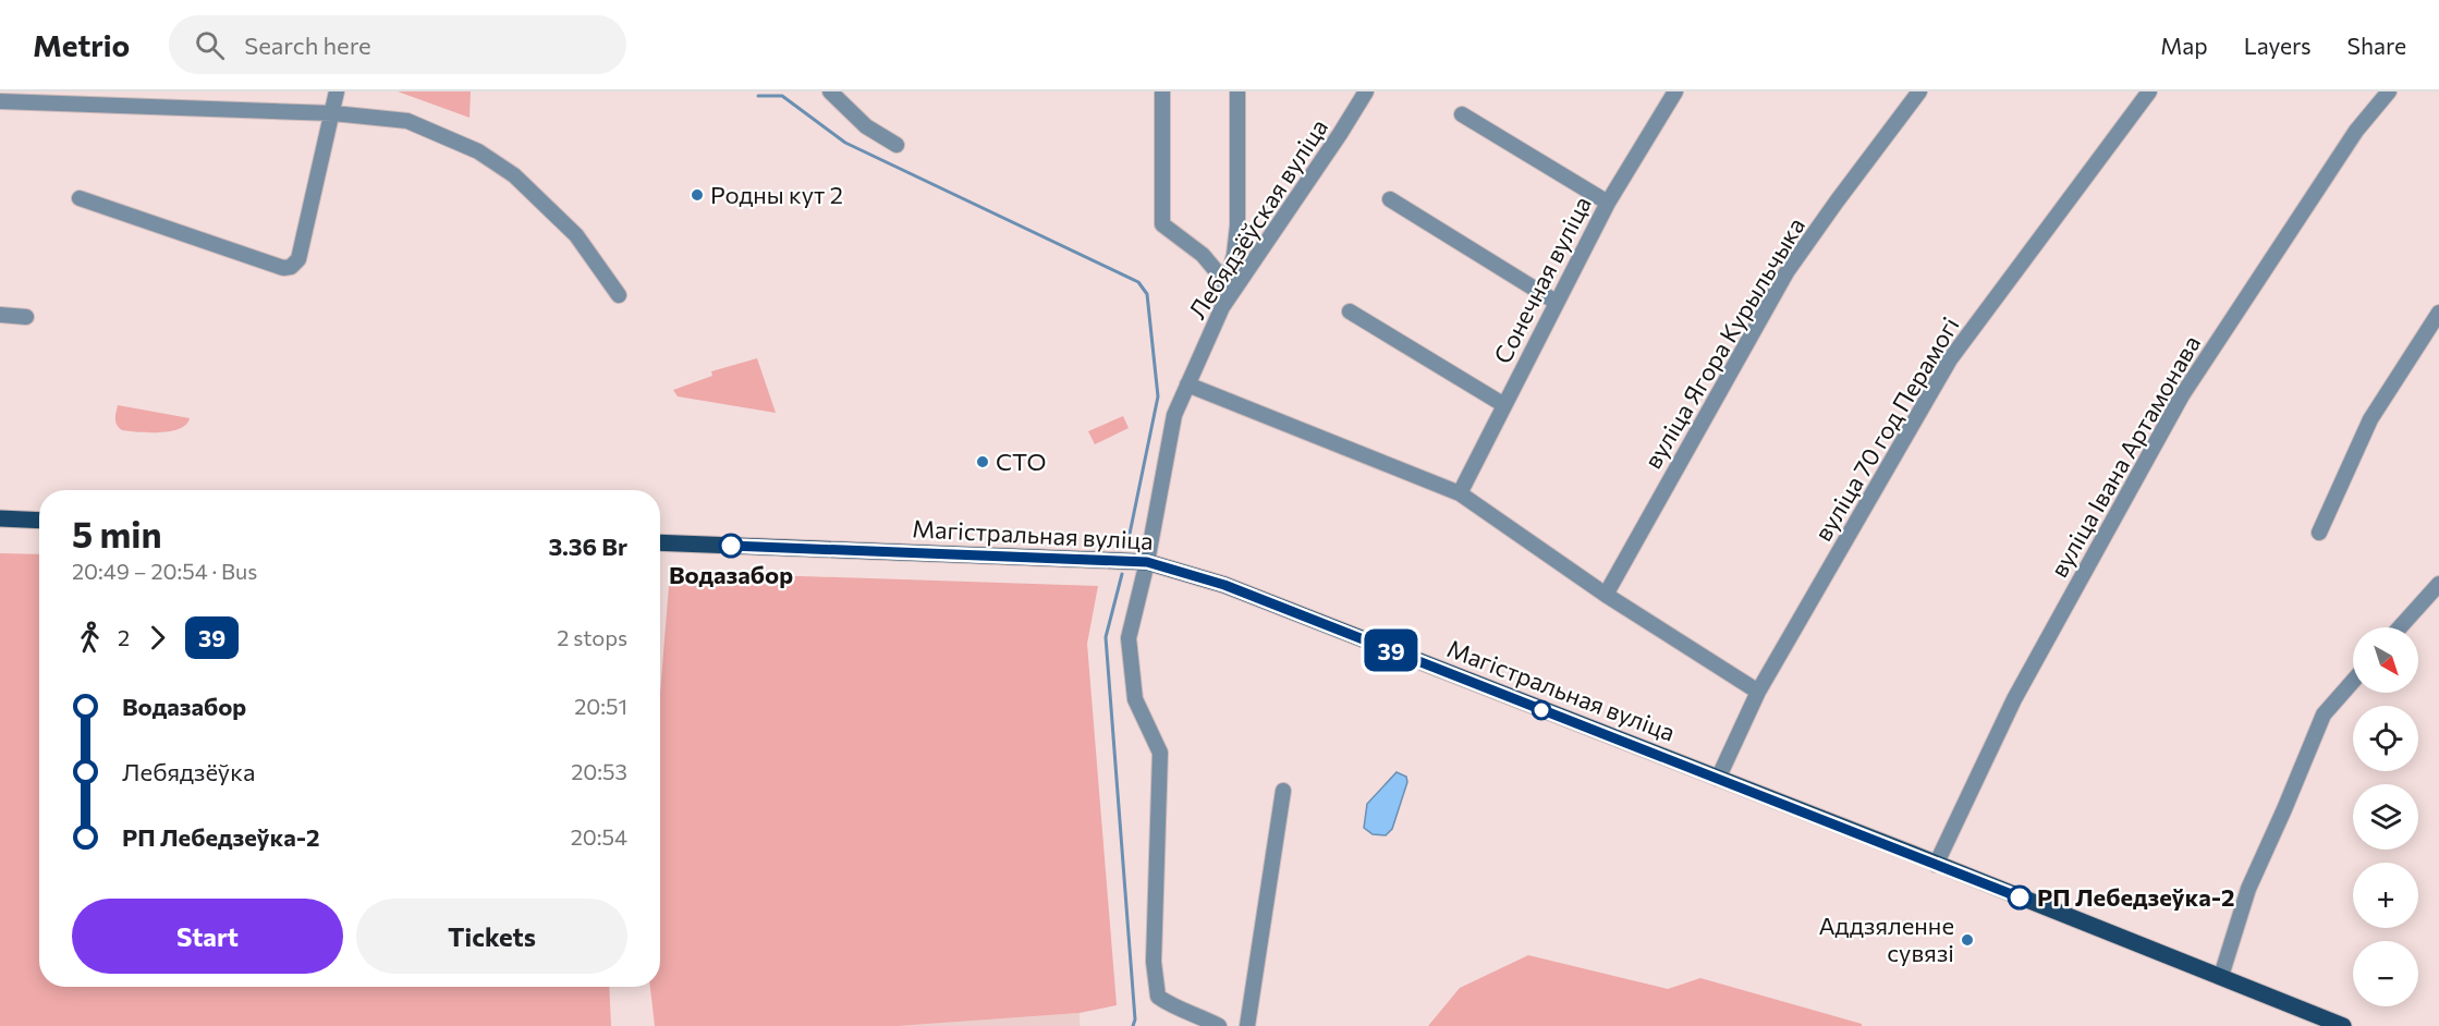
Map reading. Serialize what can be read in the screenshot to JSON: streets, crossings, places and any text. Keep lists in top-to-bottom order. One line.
{"streets":{"main road":["Магістральная вуліца"],"street":["Лебядзёўская вуліца","Сонечная вуліца","вуліца Ягора Курыльчыка","вуліца 70 год Перамогі","вуліца Івана Артамонава"]},"crossings":[["Лебядзёўская вуліца","Магістральная вуліца"],["вуліца 70 год Перамогі","Магістральная вуліца"],["вуліца Івана Артамонава","Магістральная вуліца"]],"places":["Родны кут 2","СТО","Водазабор","РП Лебедзеўка-2","Аддзяленне сувязі"],"lines":["bus line 39"],"north":"bottom right","page":{"header":"Metrio","search":"Search here","nav":["Map","Layers","Share"],"on_map":"39","heading":["5 min","20:49 – 20:54 · Bus","3.36 Br"],"legs":["2","39","2 stops"],"map_buttons":["+","−"],"list":[{"name":"Водазабор","value":"20:51"},{"name":"Лебядзёўка","value":"20:53"},{"name":"РП Лебедзеўка-2","value":"20:54"}],"buttons":["Start","Tickets"]}}
